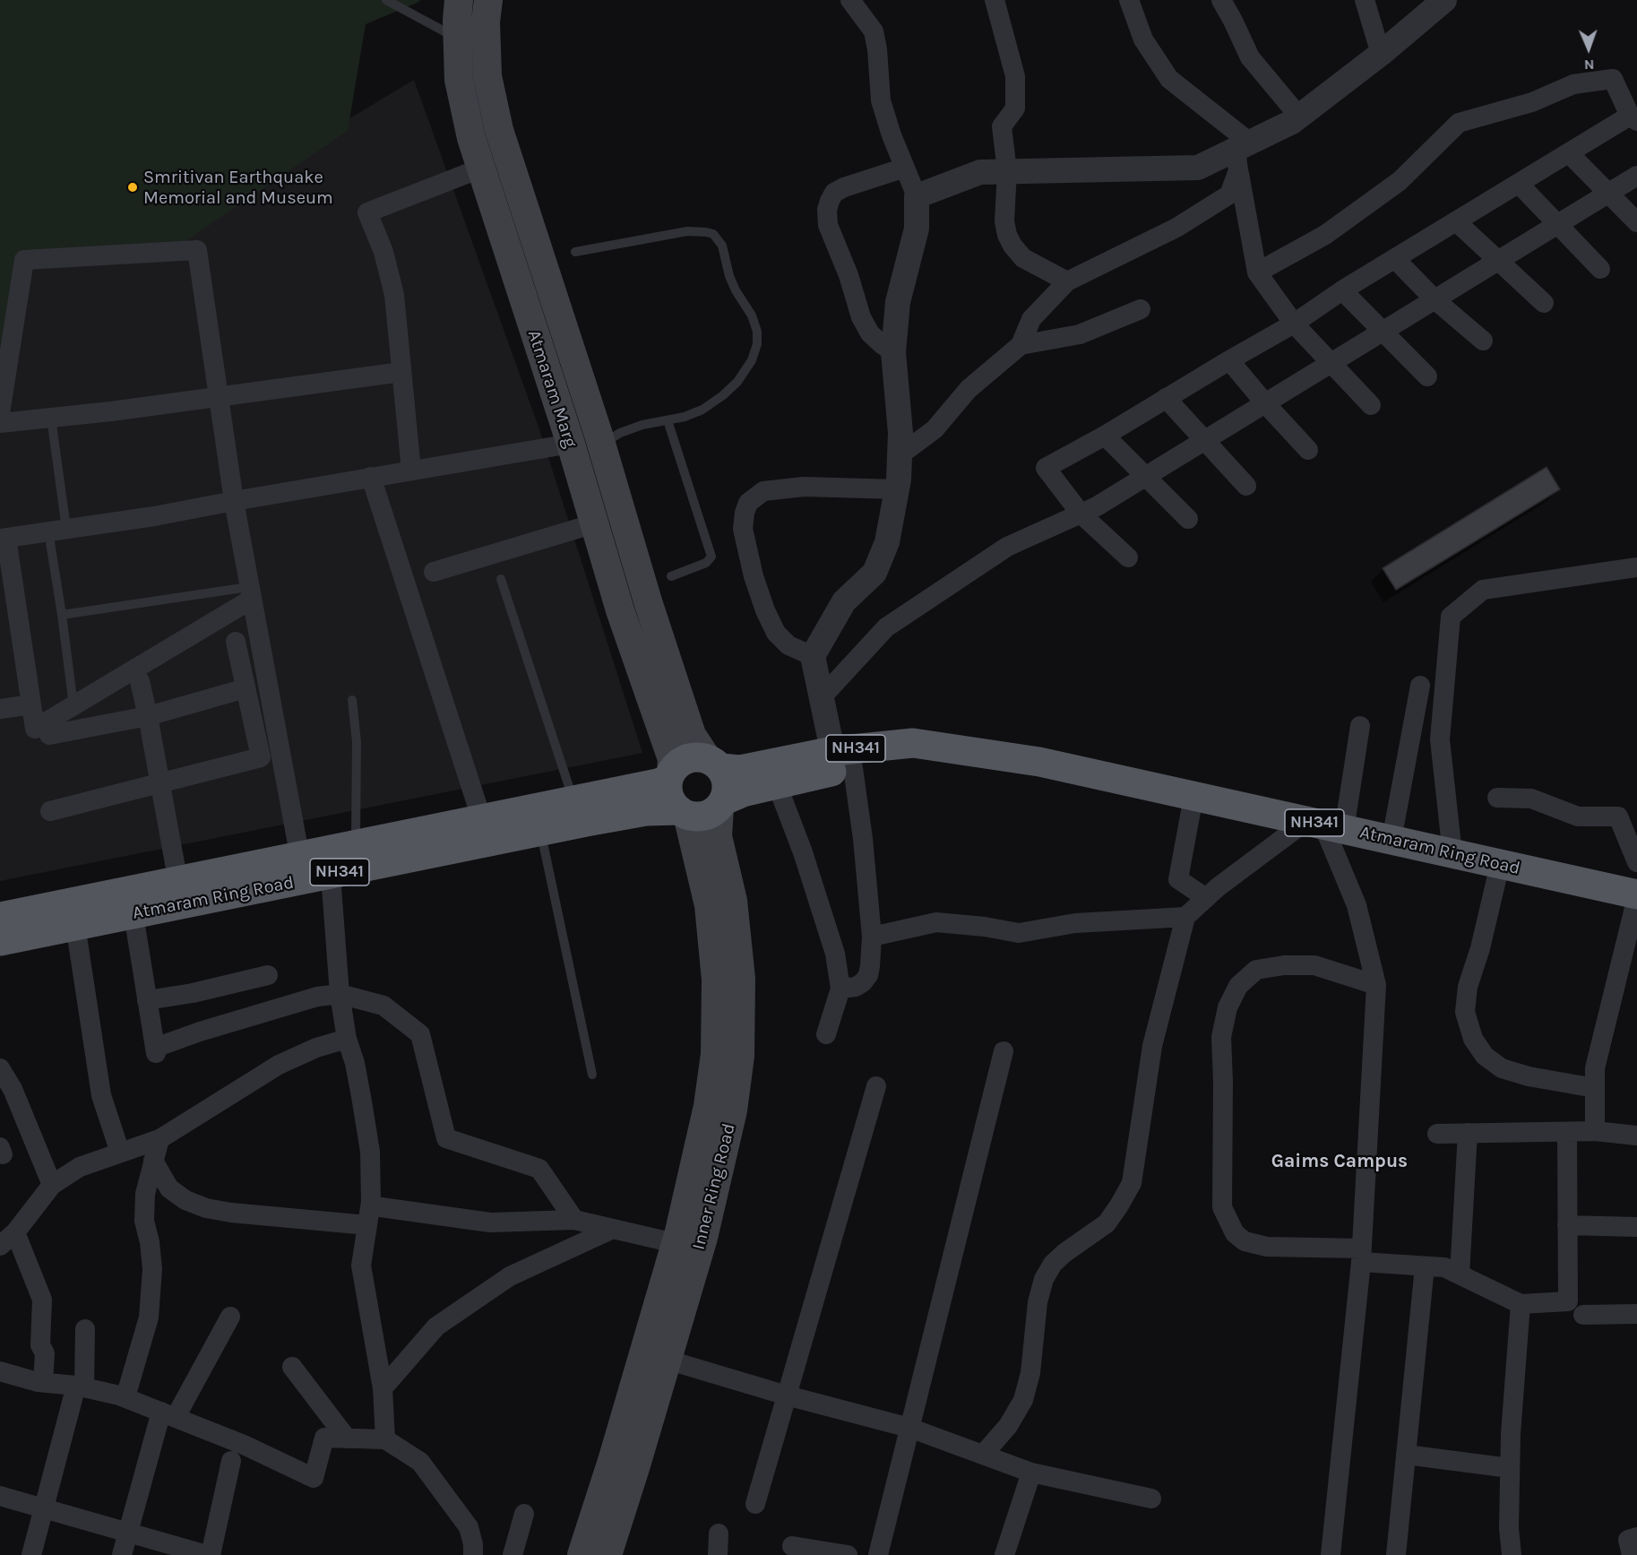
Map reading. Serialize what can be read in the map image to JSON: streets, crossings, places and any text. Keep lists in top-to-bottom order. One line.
{"streets":{"highway":["NH341","Atmaram Ring Road"],"main road":["Atmaram Marg","Inner Ring Road"]},"crossings":[["Atmaram Marg","NH341"],["Atmaram Marg","Atmaram Ring Road"],["Atmaram Marg","Inner Ring Road"],["NH341","Atmaram Ring Road"],["NH341","Inner Ring Road"],["Atmaram Ring Road","Inner Ring Road"]],"districts":["Gaims Campus"],"places":["Smritivan Earthquake Memorial and Museum"],"north":"bottom"}
